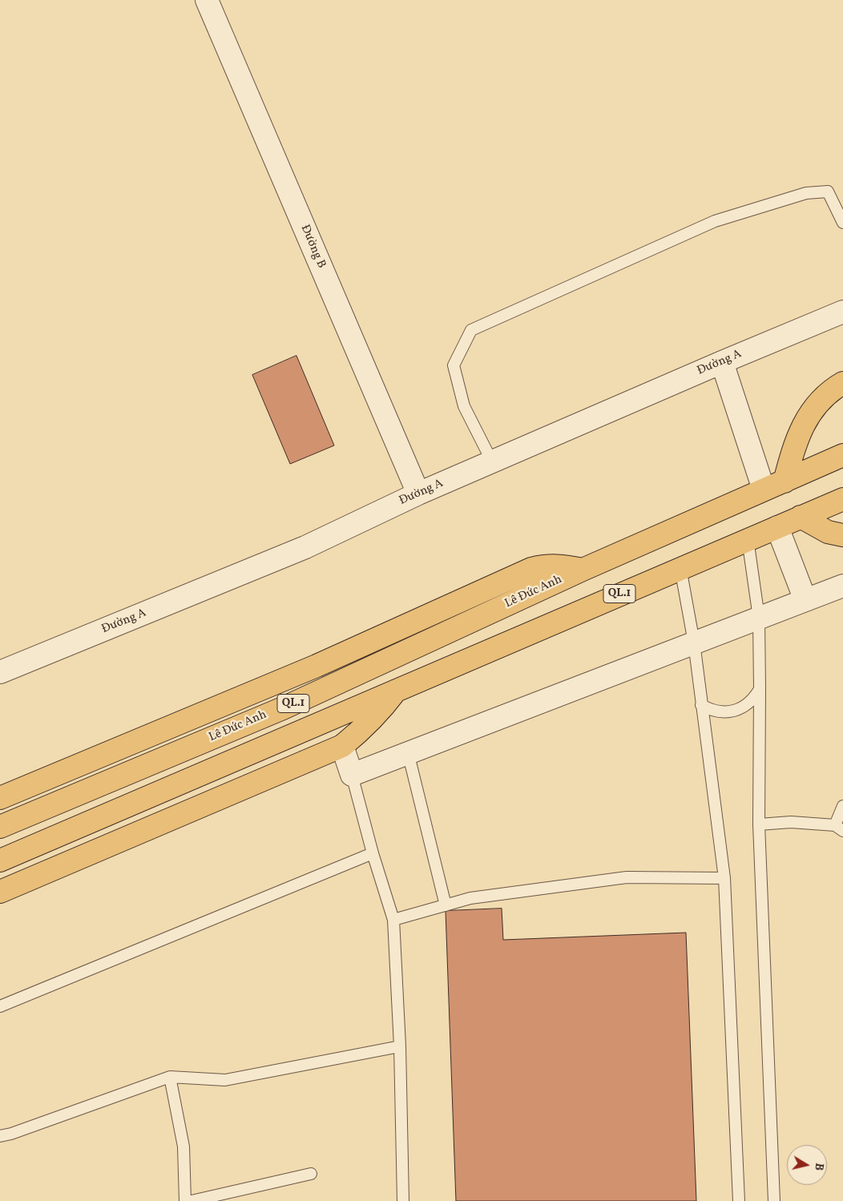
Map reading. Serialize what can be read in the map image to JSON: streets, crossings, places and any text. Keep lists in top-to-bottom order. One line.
{"streets":{"highway":["Lê Đức Anh","QL.1"],"street":["Đường B","Đường A"]},"crossings":[["Đường B","Đường A"]],"north":"right"}
